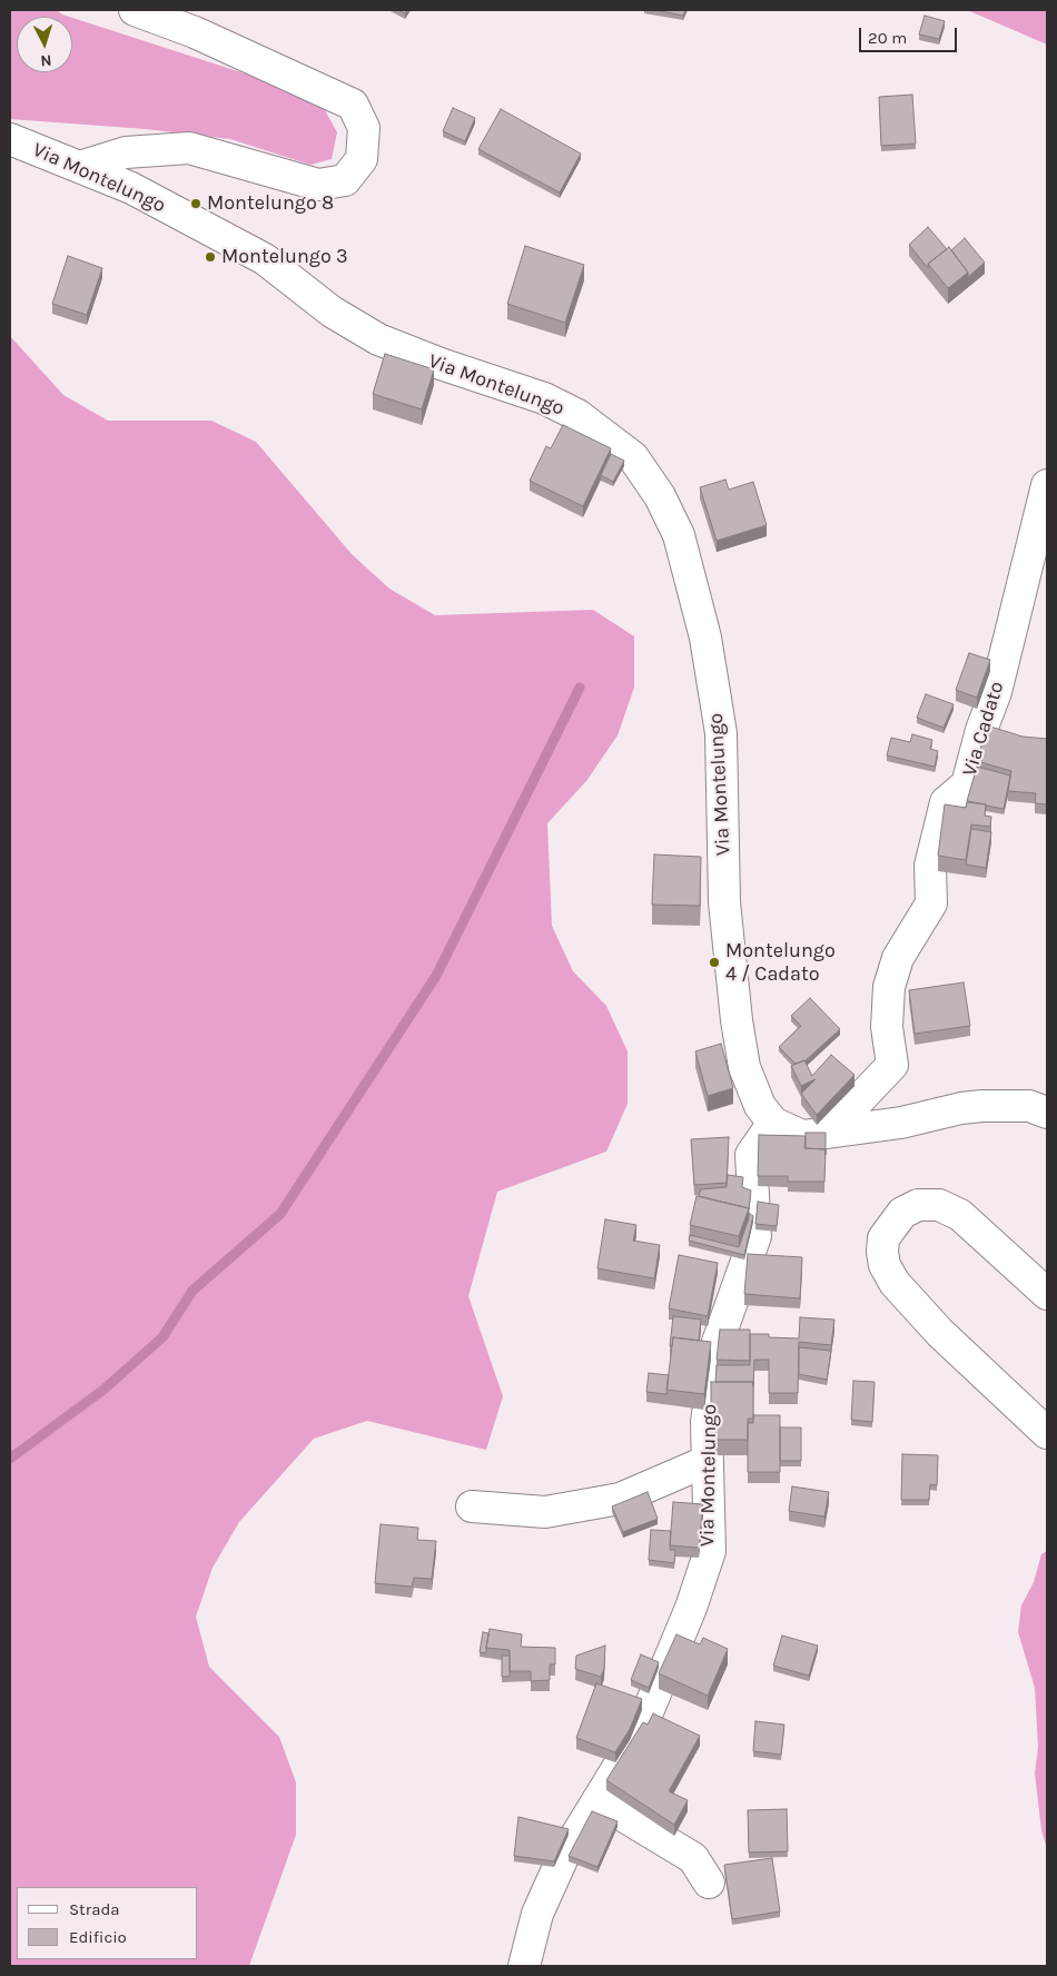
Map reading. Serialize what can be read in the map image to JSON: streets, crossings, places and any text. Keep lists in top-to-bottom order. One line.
{"streets":{"street":["Via Montelungo","Via Cadato"]},"places":["Montelungo 8","Montelungo 3","Montelungo 4 / Cadato"],"legend":["Strada","Edificio"],"scale_bar":"20 m","north":"bottom"}
